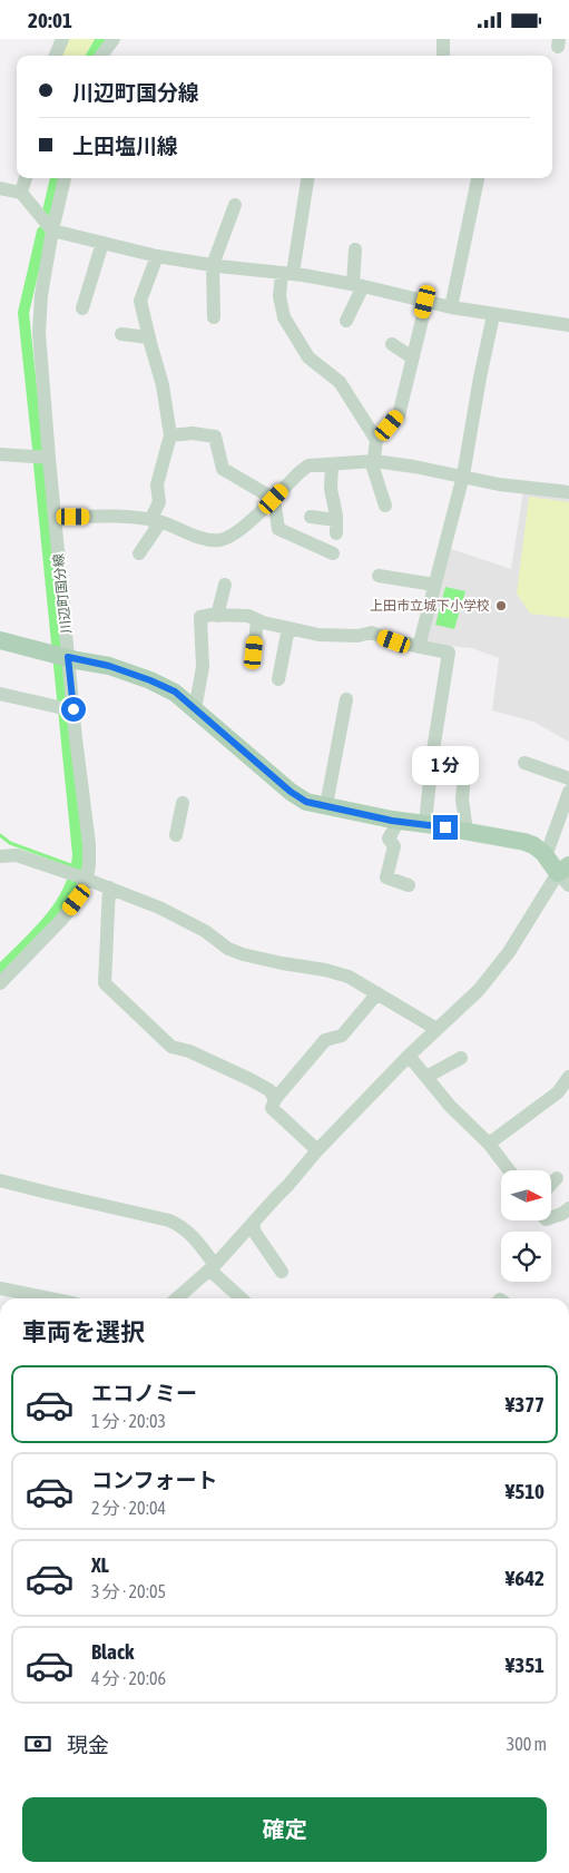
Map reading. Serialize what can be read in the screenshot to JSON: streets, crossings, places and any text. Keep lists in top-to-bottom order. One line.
{"streets":{"street":["川辺町国分線"]},"places":["上田市立城下小学校"],"north":"right","page":{"status":"20:01","banner":["川辺町国分線","上田塩川線"],"bubble":"1 分","heading":"車両を選択","list":[{"name":"エコノミー","note":"1 分 · 20:03","value":"¥377"},{"name":"コンフォート","note":"2 分 · 20:04","value":"¥510"},{"name":"XL","note":"3 分 · 20:05","value":"¥642"},{"name":"Black","note":"4 分 · 20:06","value":"¥351"}],"pay":["現金","300 m"],"buttons":"確定"}}
